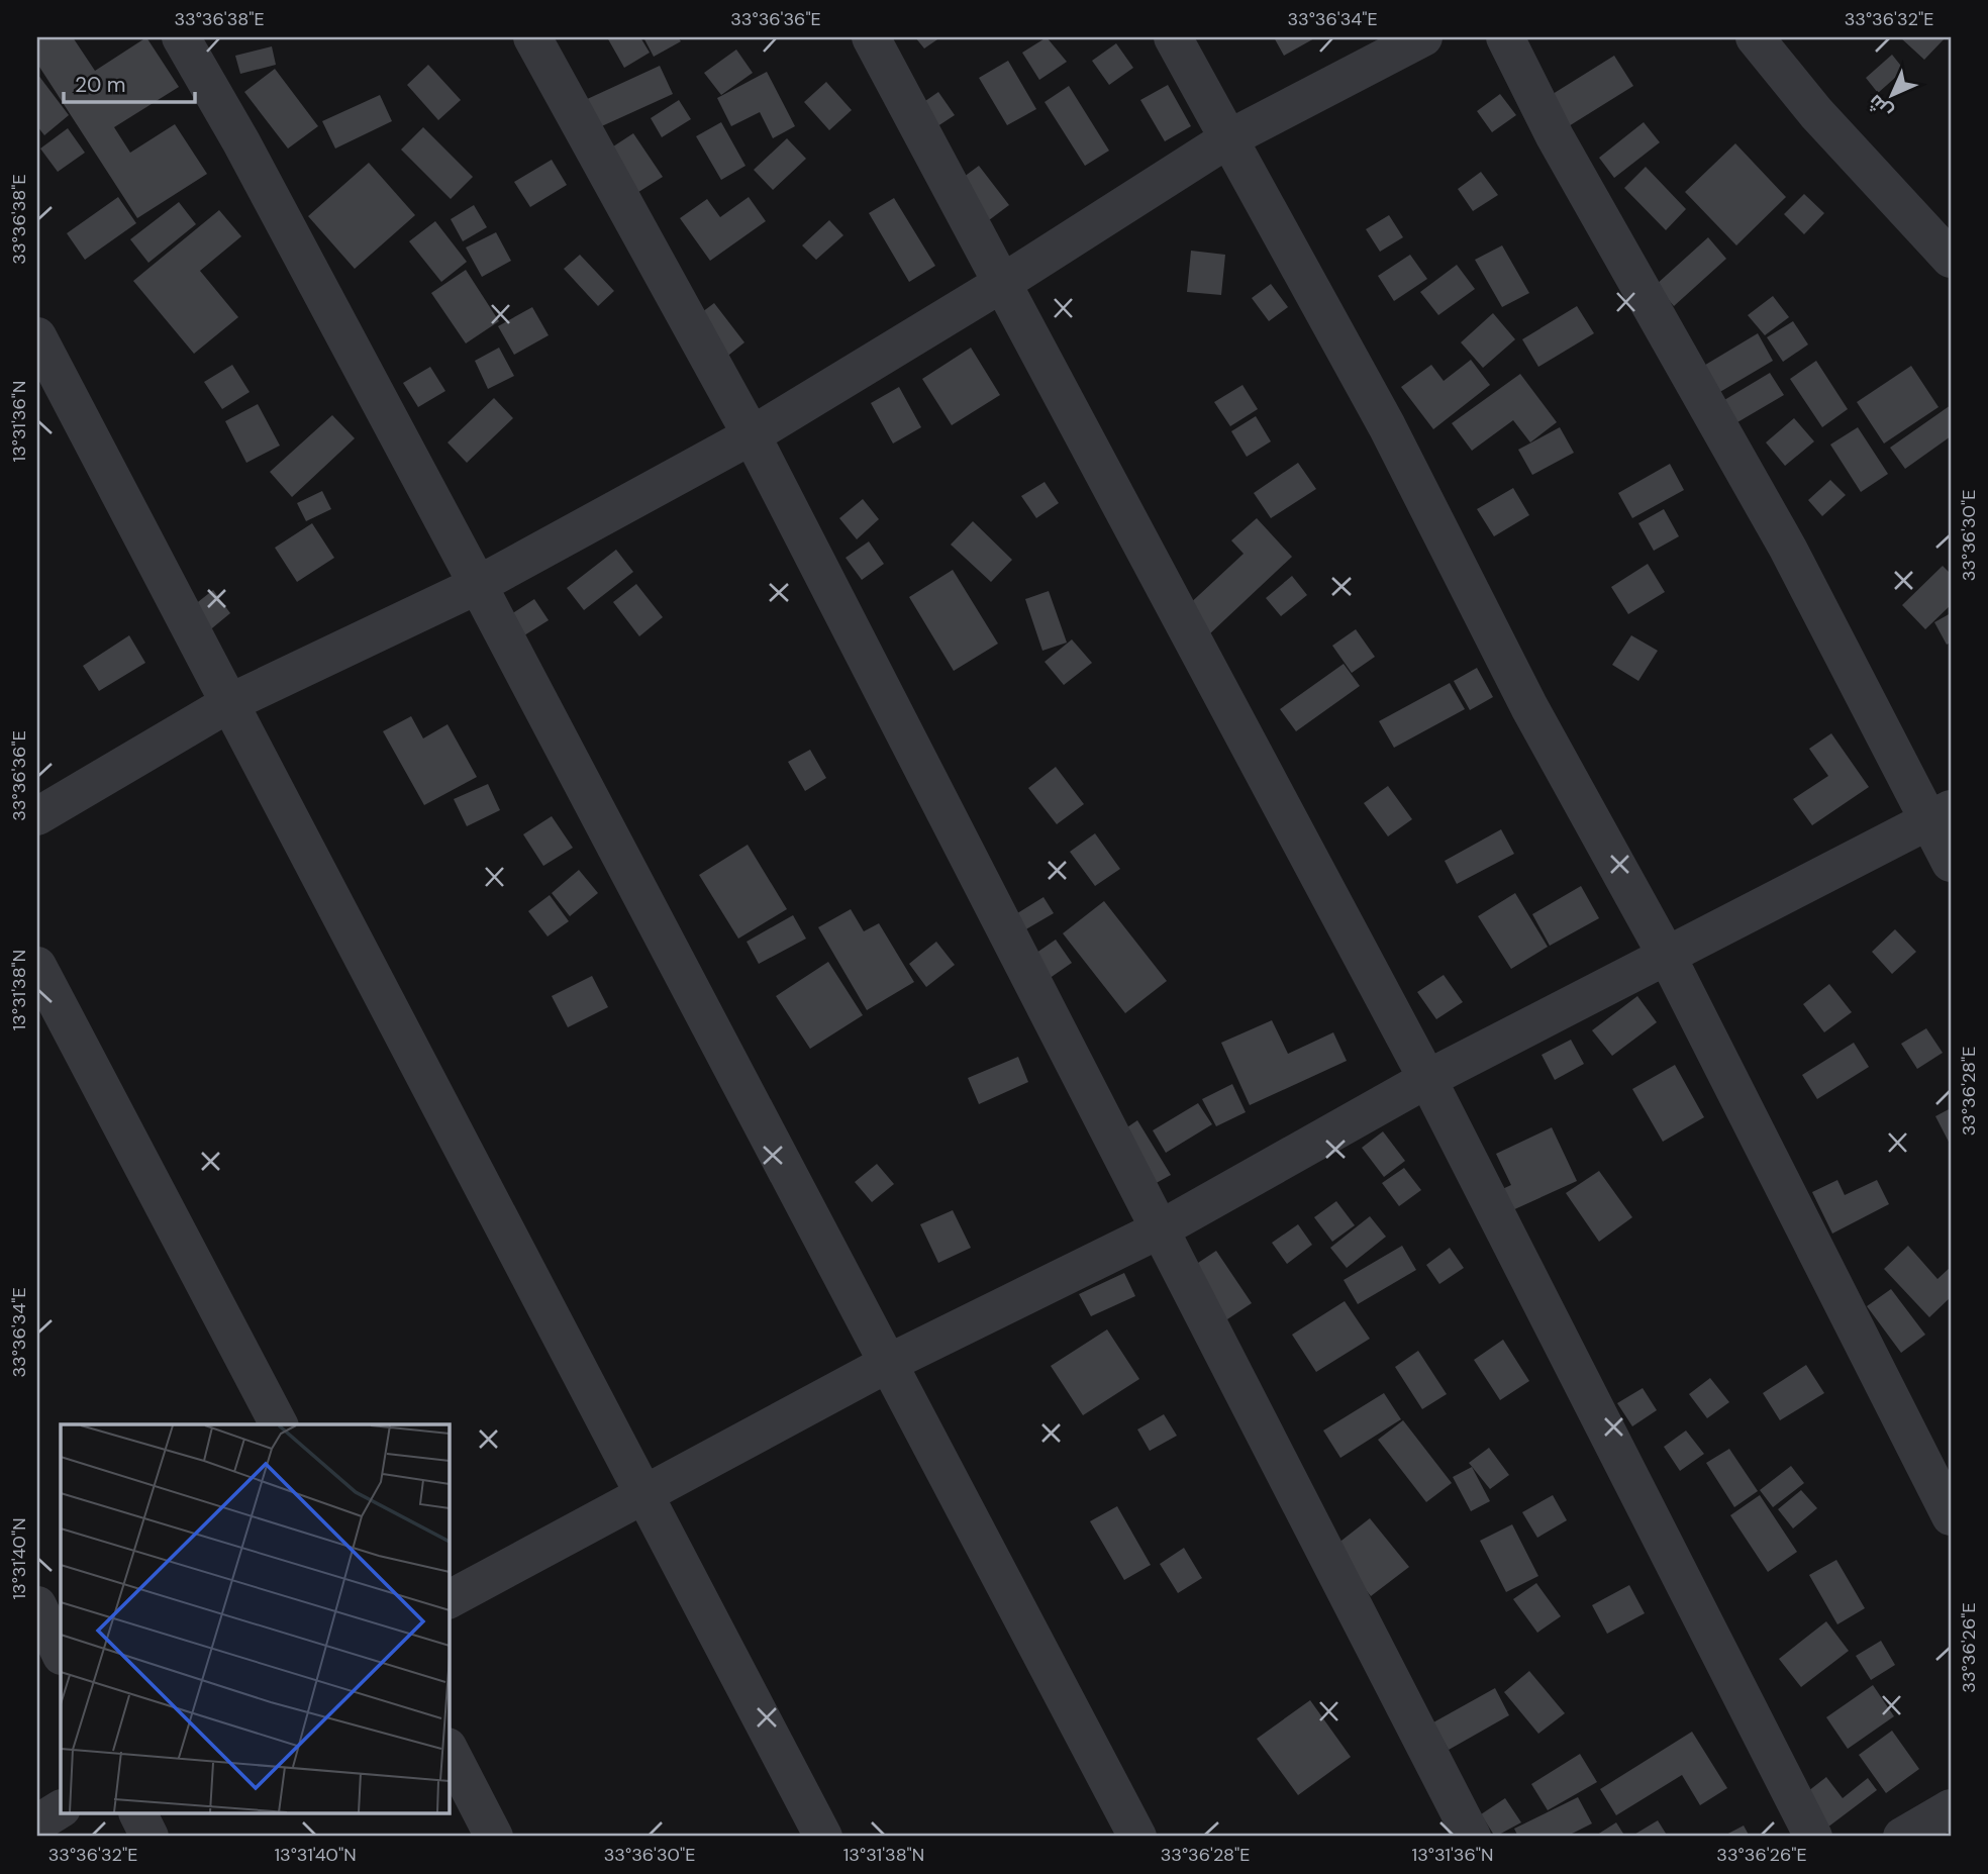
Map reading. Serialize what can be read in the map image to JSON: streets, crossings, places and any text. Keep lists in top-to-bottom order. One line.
{"scale_bar":"20 m","north":"bottom left","coordinates":["33°36'38\"E","33°36'36\"E","33°36'34\"E","33°36'32\"E","13°31'36\"N","33°36'30\"E","13°31'38\"N","33°36'28\"E","13°31'40\"N","33°36'26\"E"]}
